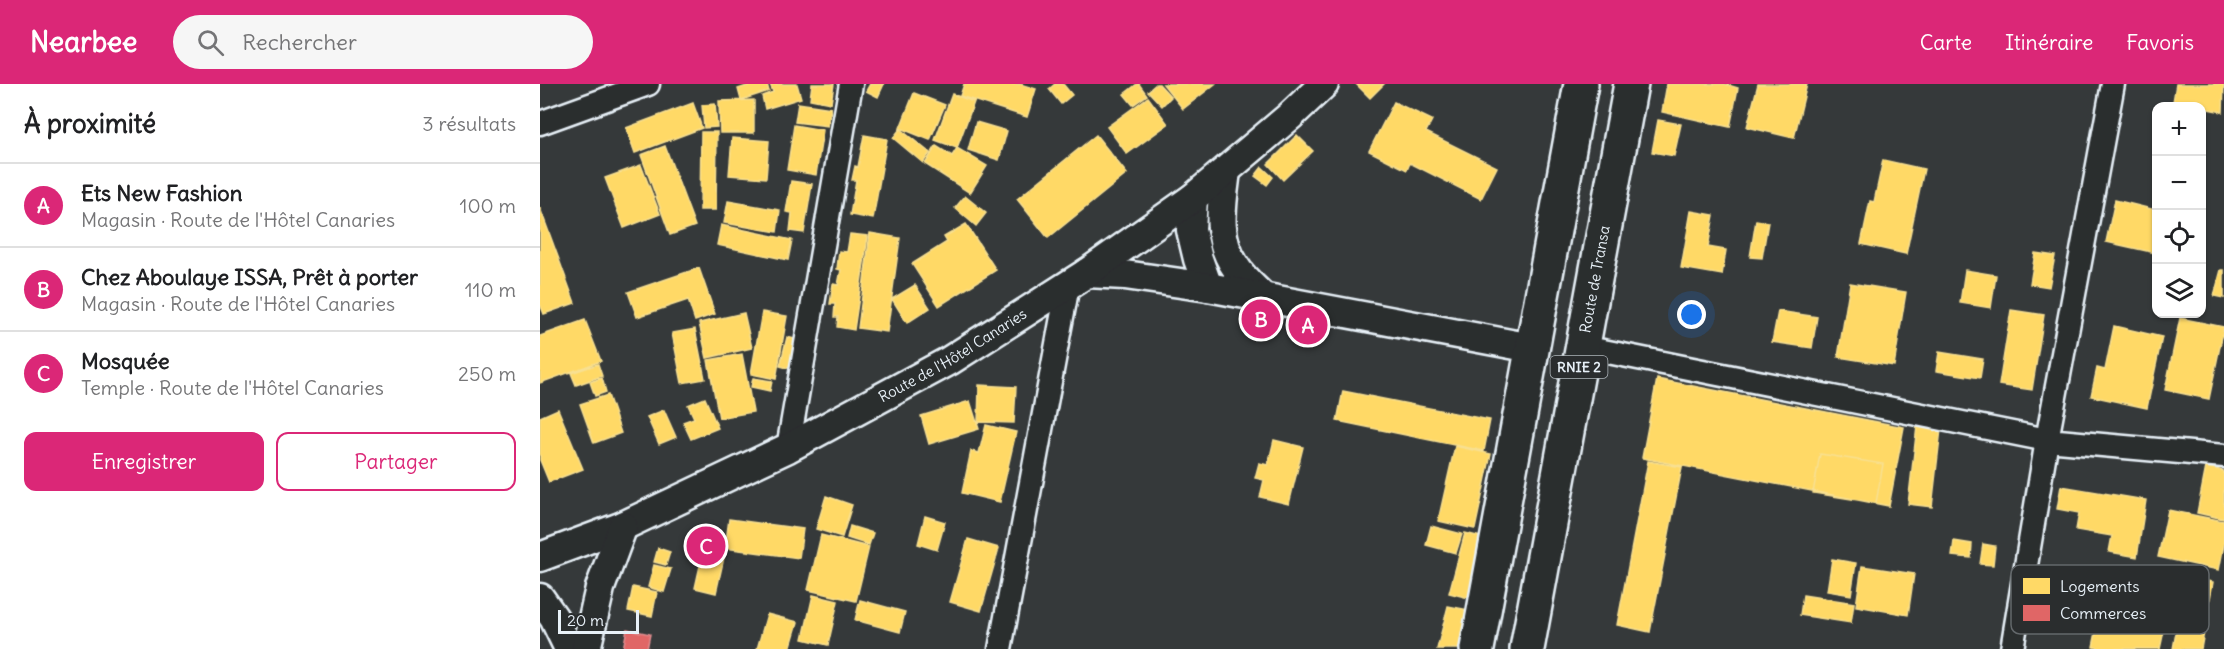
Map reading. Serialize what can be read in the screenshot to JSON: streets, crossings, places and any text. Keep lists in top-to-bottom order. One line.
{"streets":{"main road":["Route de Transa","RNIE 2"],"street":["Route de l'Hôtel Canaries"]},"legend":["Logements","Commerces"],"scale_bar":"20 m","page":{"header":"Nearbee","search":"Rechercher","nav":["Carte","Itinéraire","Favoris"],"heading":["À proximité","3 résultats"],"map_buttons":["+","−"],"list":[{"mark":"A","name":"Ets New Fashion","note":"Magasin · Route de l'Hôtel Canaries","value":"100 m"},{"mark":"B","name":"Chez Aboulaye ISSA, Prêt à porter","note":"Magasin · Route de l'Hôtel Canaries","value":"110 m"},{"mark":"C","name":"Mosquée","note":"Temple · Route de l'Hôtel Canaries","value":"250 m"}],"pins":["B","A","C"],"buttons":["Enregistrer","Partager"],"scale":"20 m"}}
